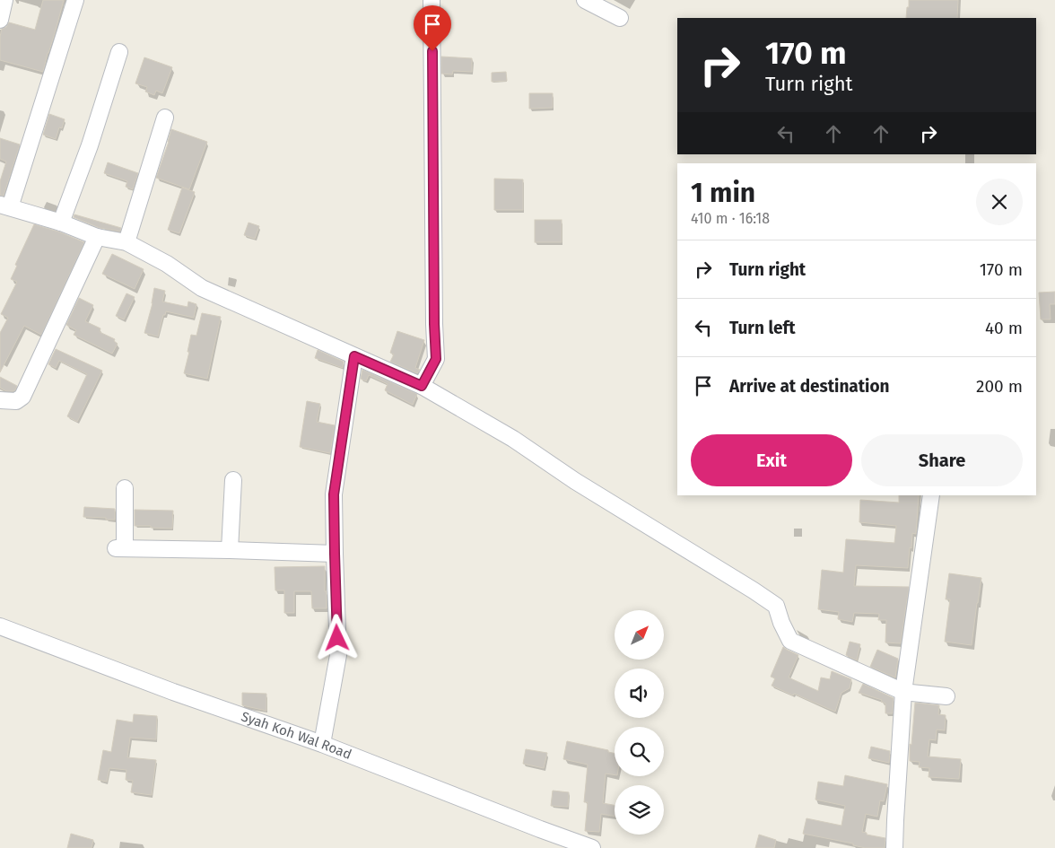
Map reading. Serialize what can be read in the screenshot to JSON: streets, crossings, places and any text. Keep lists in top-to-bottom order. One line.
{"streets":{"street":["Syah Koh Wal Road"]},"north":"top right","page":{"turn":["170 m","Turn right"],"heading":["1 min","410 m · 16:18"],"list":[{"name":"Turn right","value":"170 m"},{"name":"Turn left","value":"40 m"},{"name":"Arrive at destination","value":"200 m"}],"buttons":["Exit","Share"]}}
